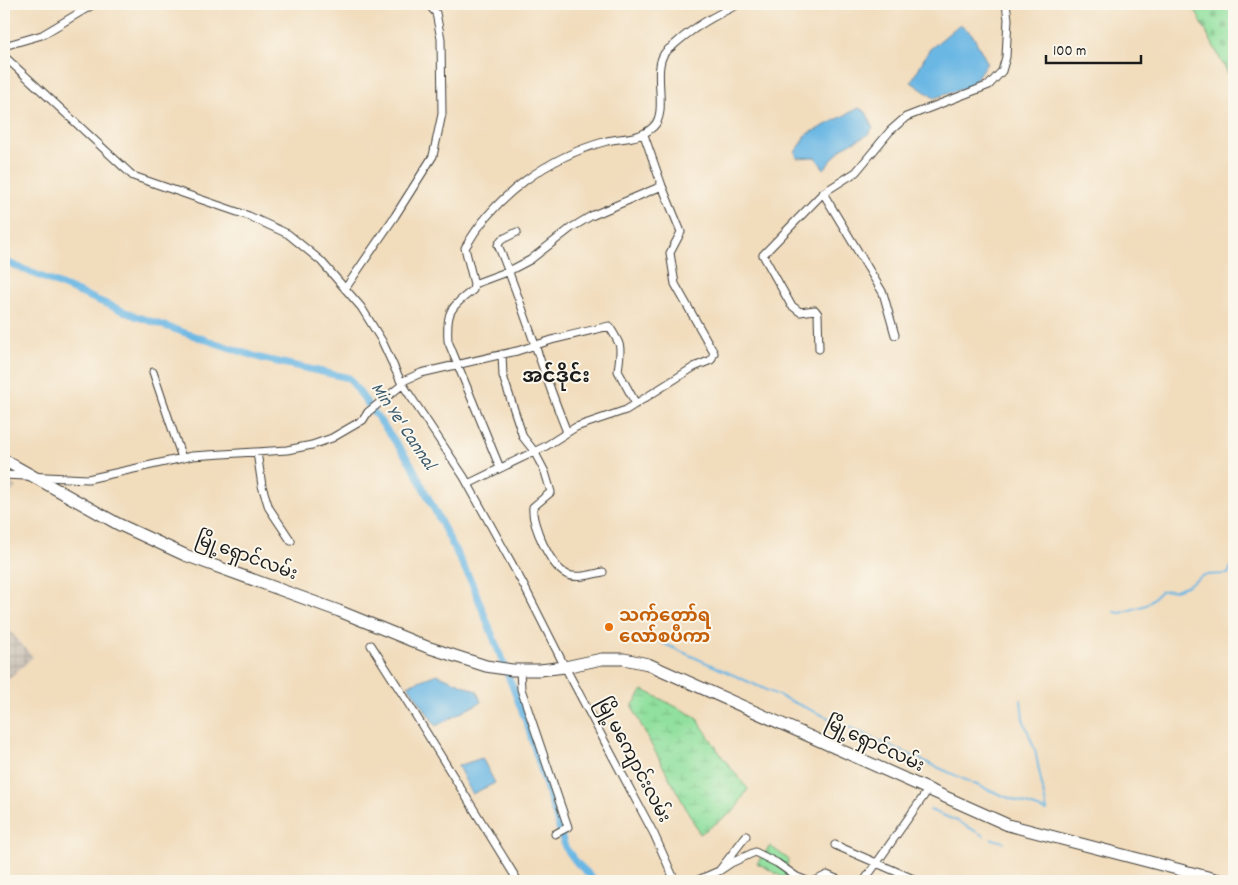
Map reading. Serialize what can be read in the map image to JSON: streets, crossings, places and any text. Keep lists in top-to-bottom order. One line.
{"streets":{"main road":["မြို့ရှောင်လမ်း"],"street":["မြို့မကျောင်းလမ်း"]},"crossings":[["မြို့ရှောင်လမ်း","မြို့မကျောင်းလမ်း"]],"districts":["အင်ဒိုင်း"],"water":["Min Ye' Cannal"],"places":["သက်တော်ရ လော်စပီကာ"],"scale_bar":"100 m"}
